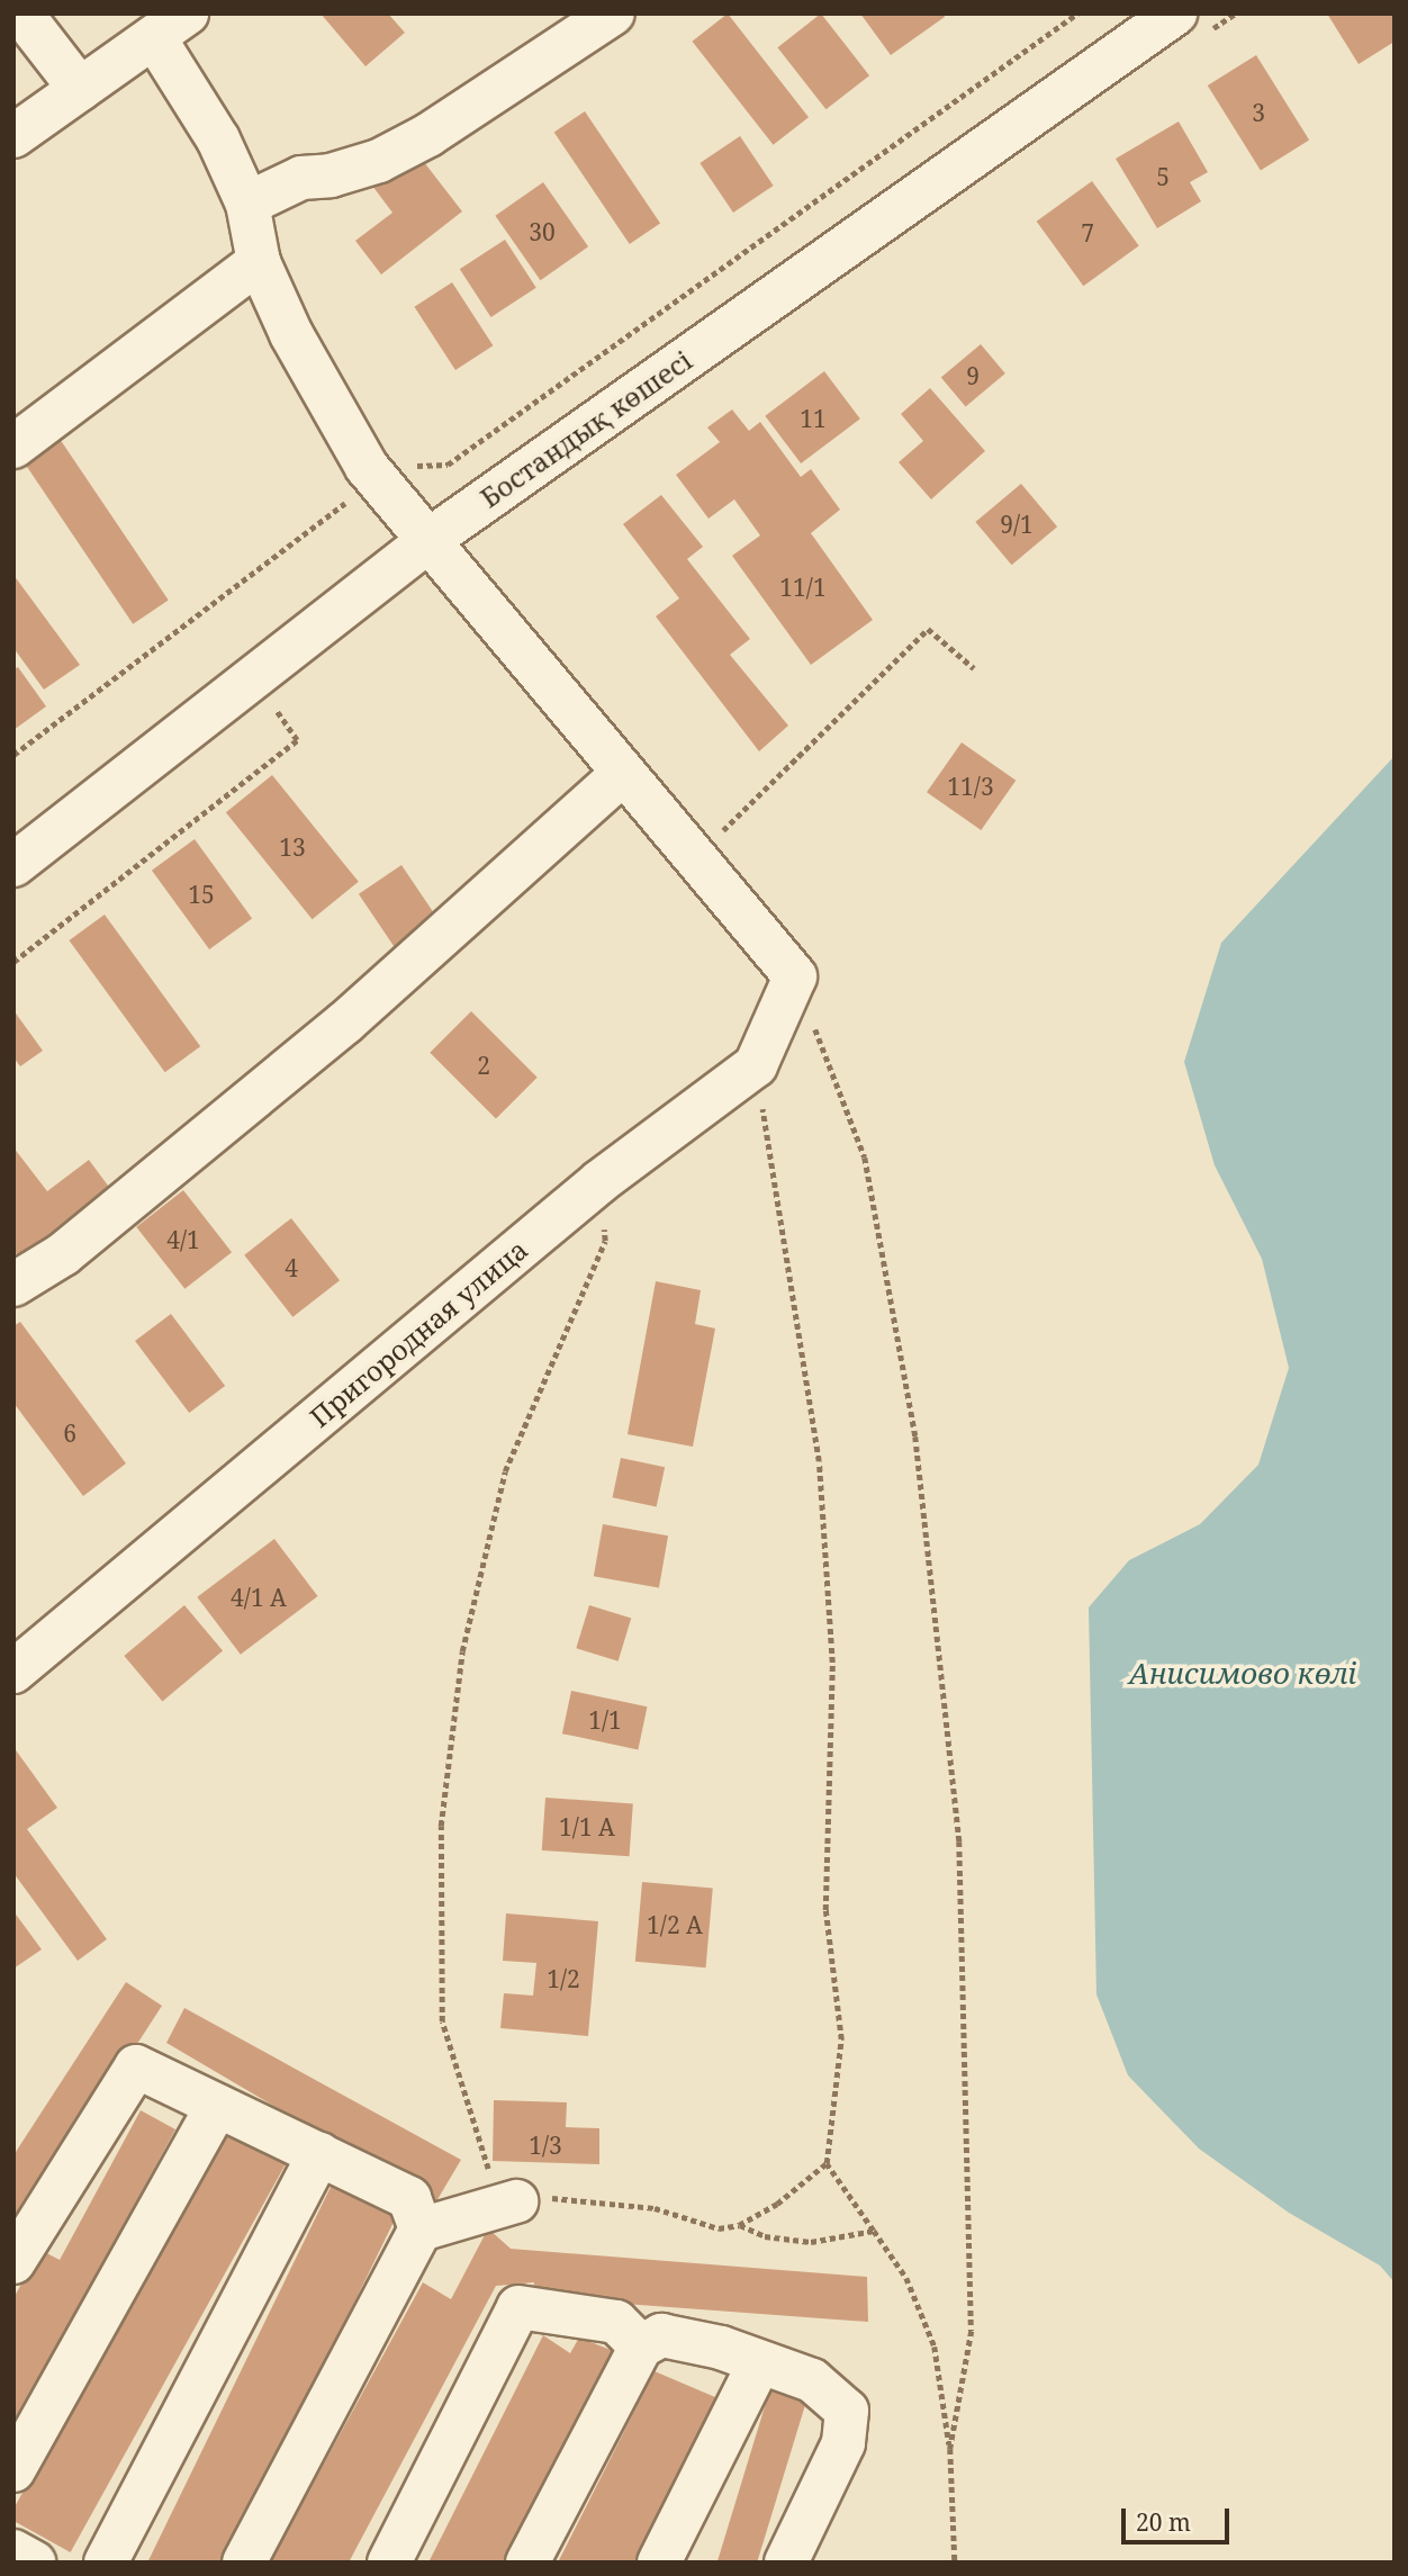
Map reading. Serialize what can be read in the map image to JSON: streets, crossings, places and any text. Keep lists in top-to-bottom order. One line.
{"streets":{"street":["Бостандық көшесі","Пригородная улица"]},"water":["Анисимово көлі"],"house_numbers":["3","5","30","7","9","11","9/1","11/1","11/3","13","15","2","4/1","4","6","4/1 А","1/1","1/1 А","1/2 А","1/2","1/3"],"scale_bar":"20 m"}
